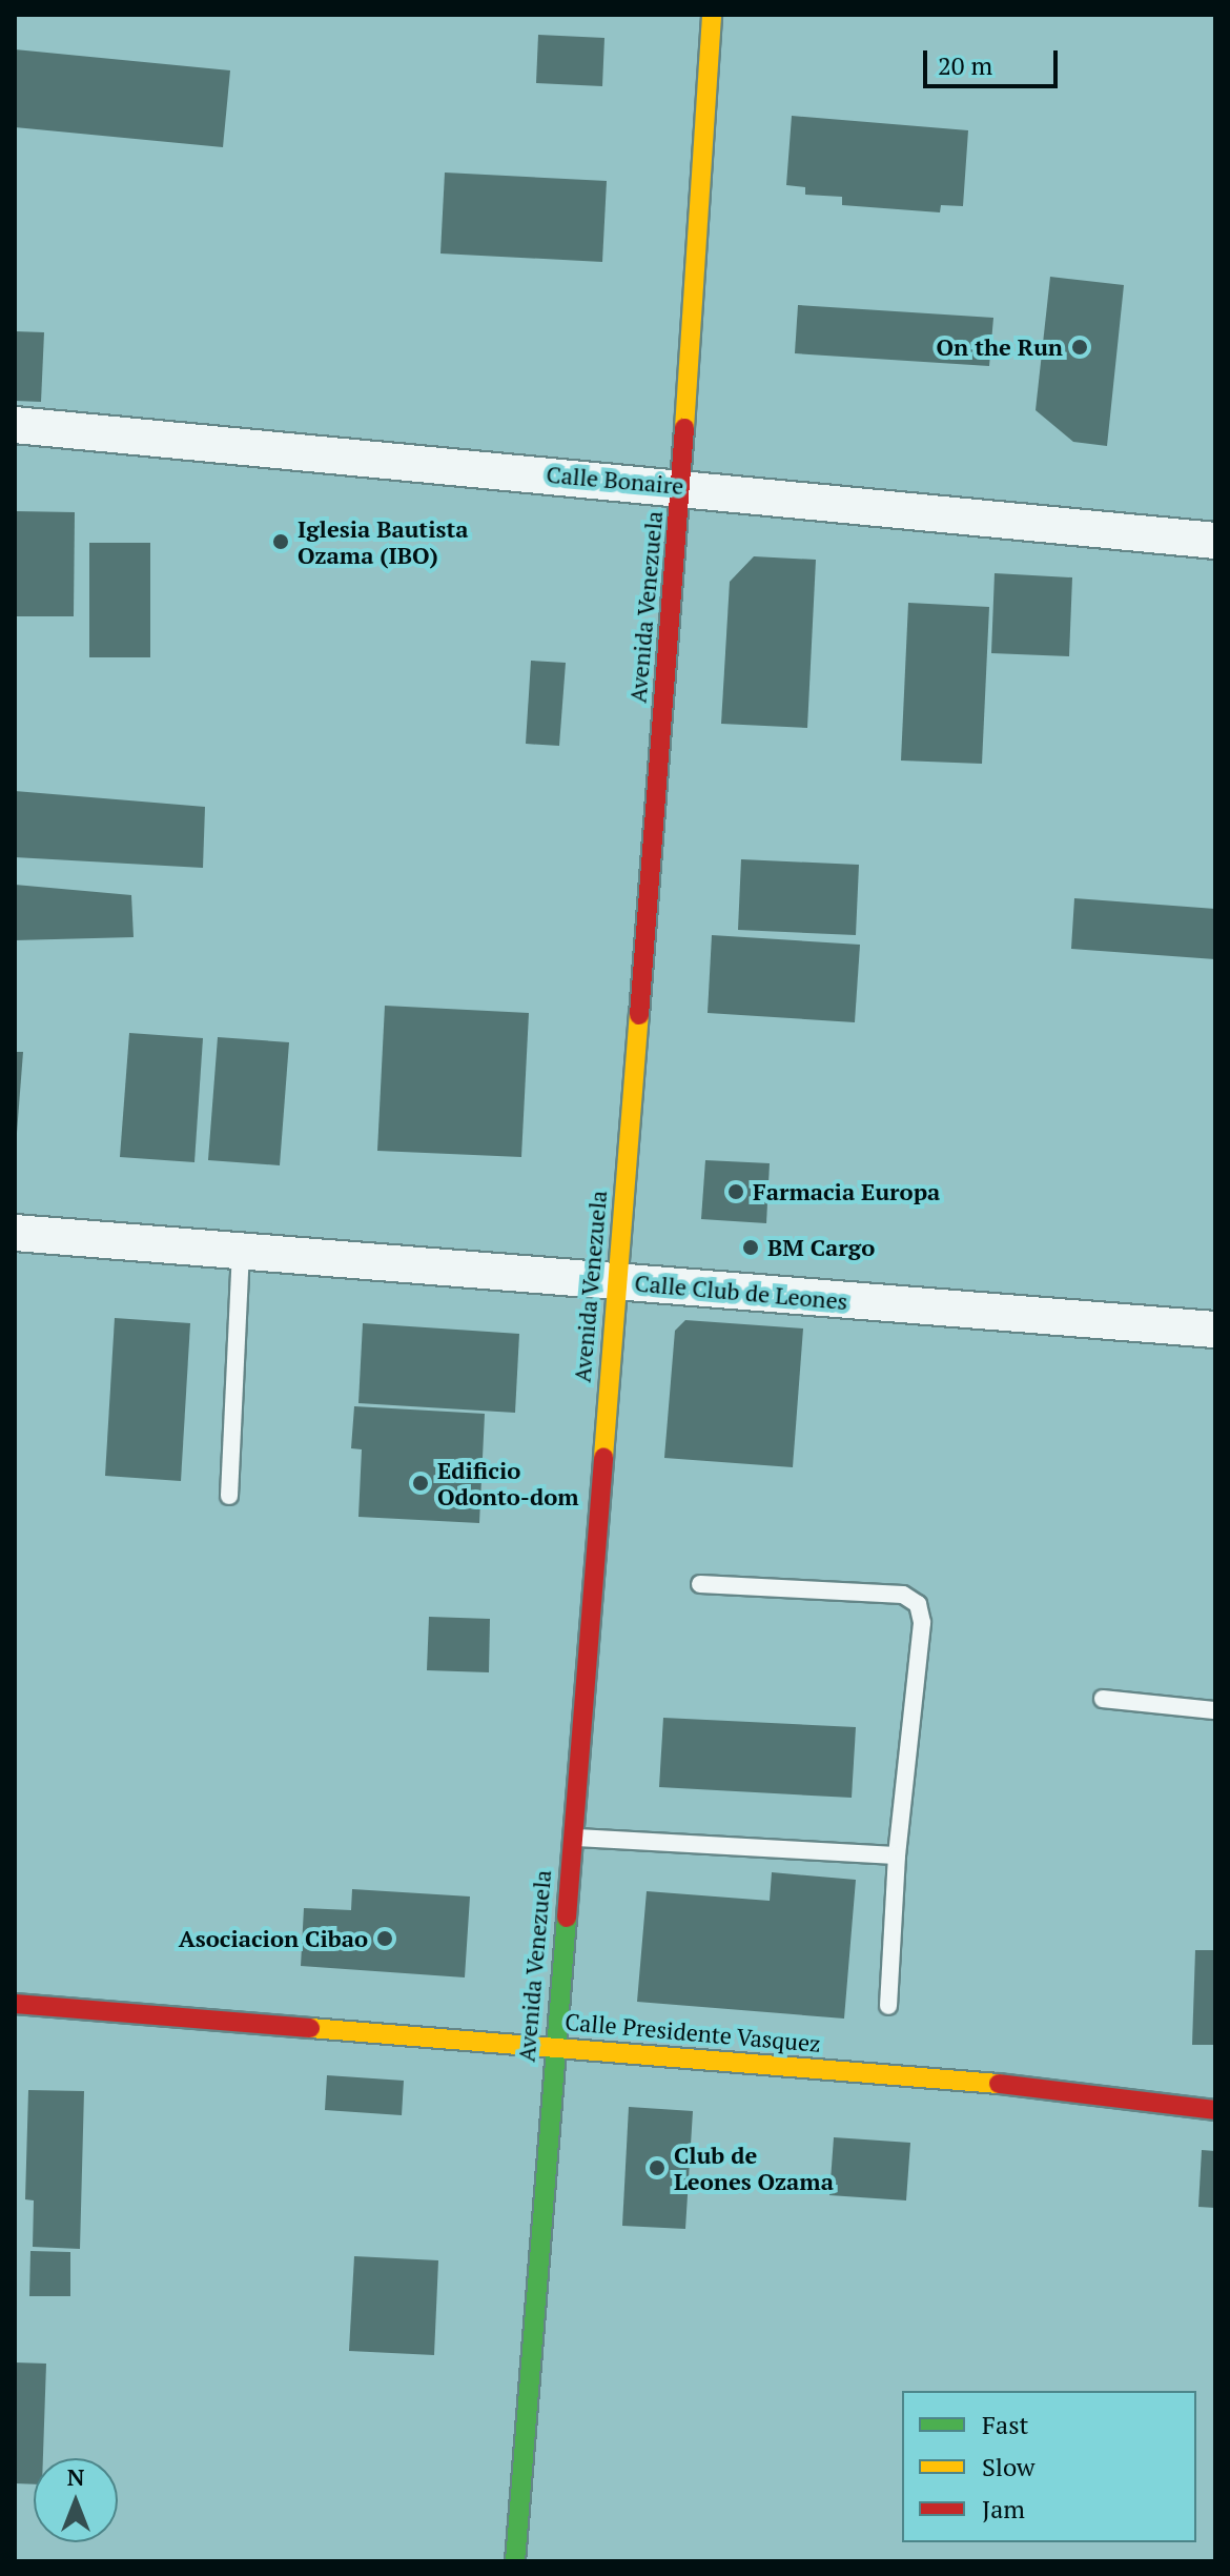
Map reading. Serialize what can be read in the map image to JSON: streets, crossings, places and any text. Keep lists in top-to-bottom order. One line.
{"streets":{"main road":["Avenida Venezuela","Calle Presidente Vasquez"],"street":["Calle Bonaire","Calle Club de Leones"]},"crossings":[["Calle Bonaire","Avenida Venezuela"],["Avenida Venezuela","Calle Club de Leones"],["Avenida Venezuela","Calle Presidente Vasquez"]],"places":["On the Run","Iglesia Bautista Ozama (IBO)","Farmacia Europa","BM Cargo","Edificio Odonto-dom","Asociacion Cibao","Club de Leones Ozama"],"legend":["Fast","Slow","Jam"],"scale_bar":"20 m","north":"top"}
